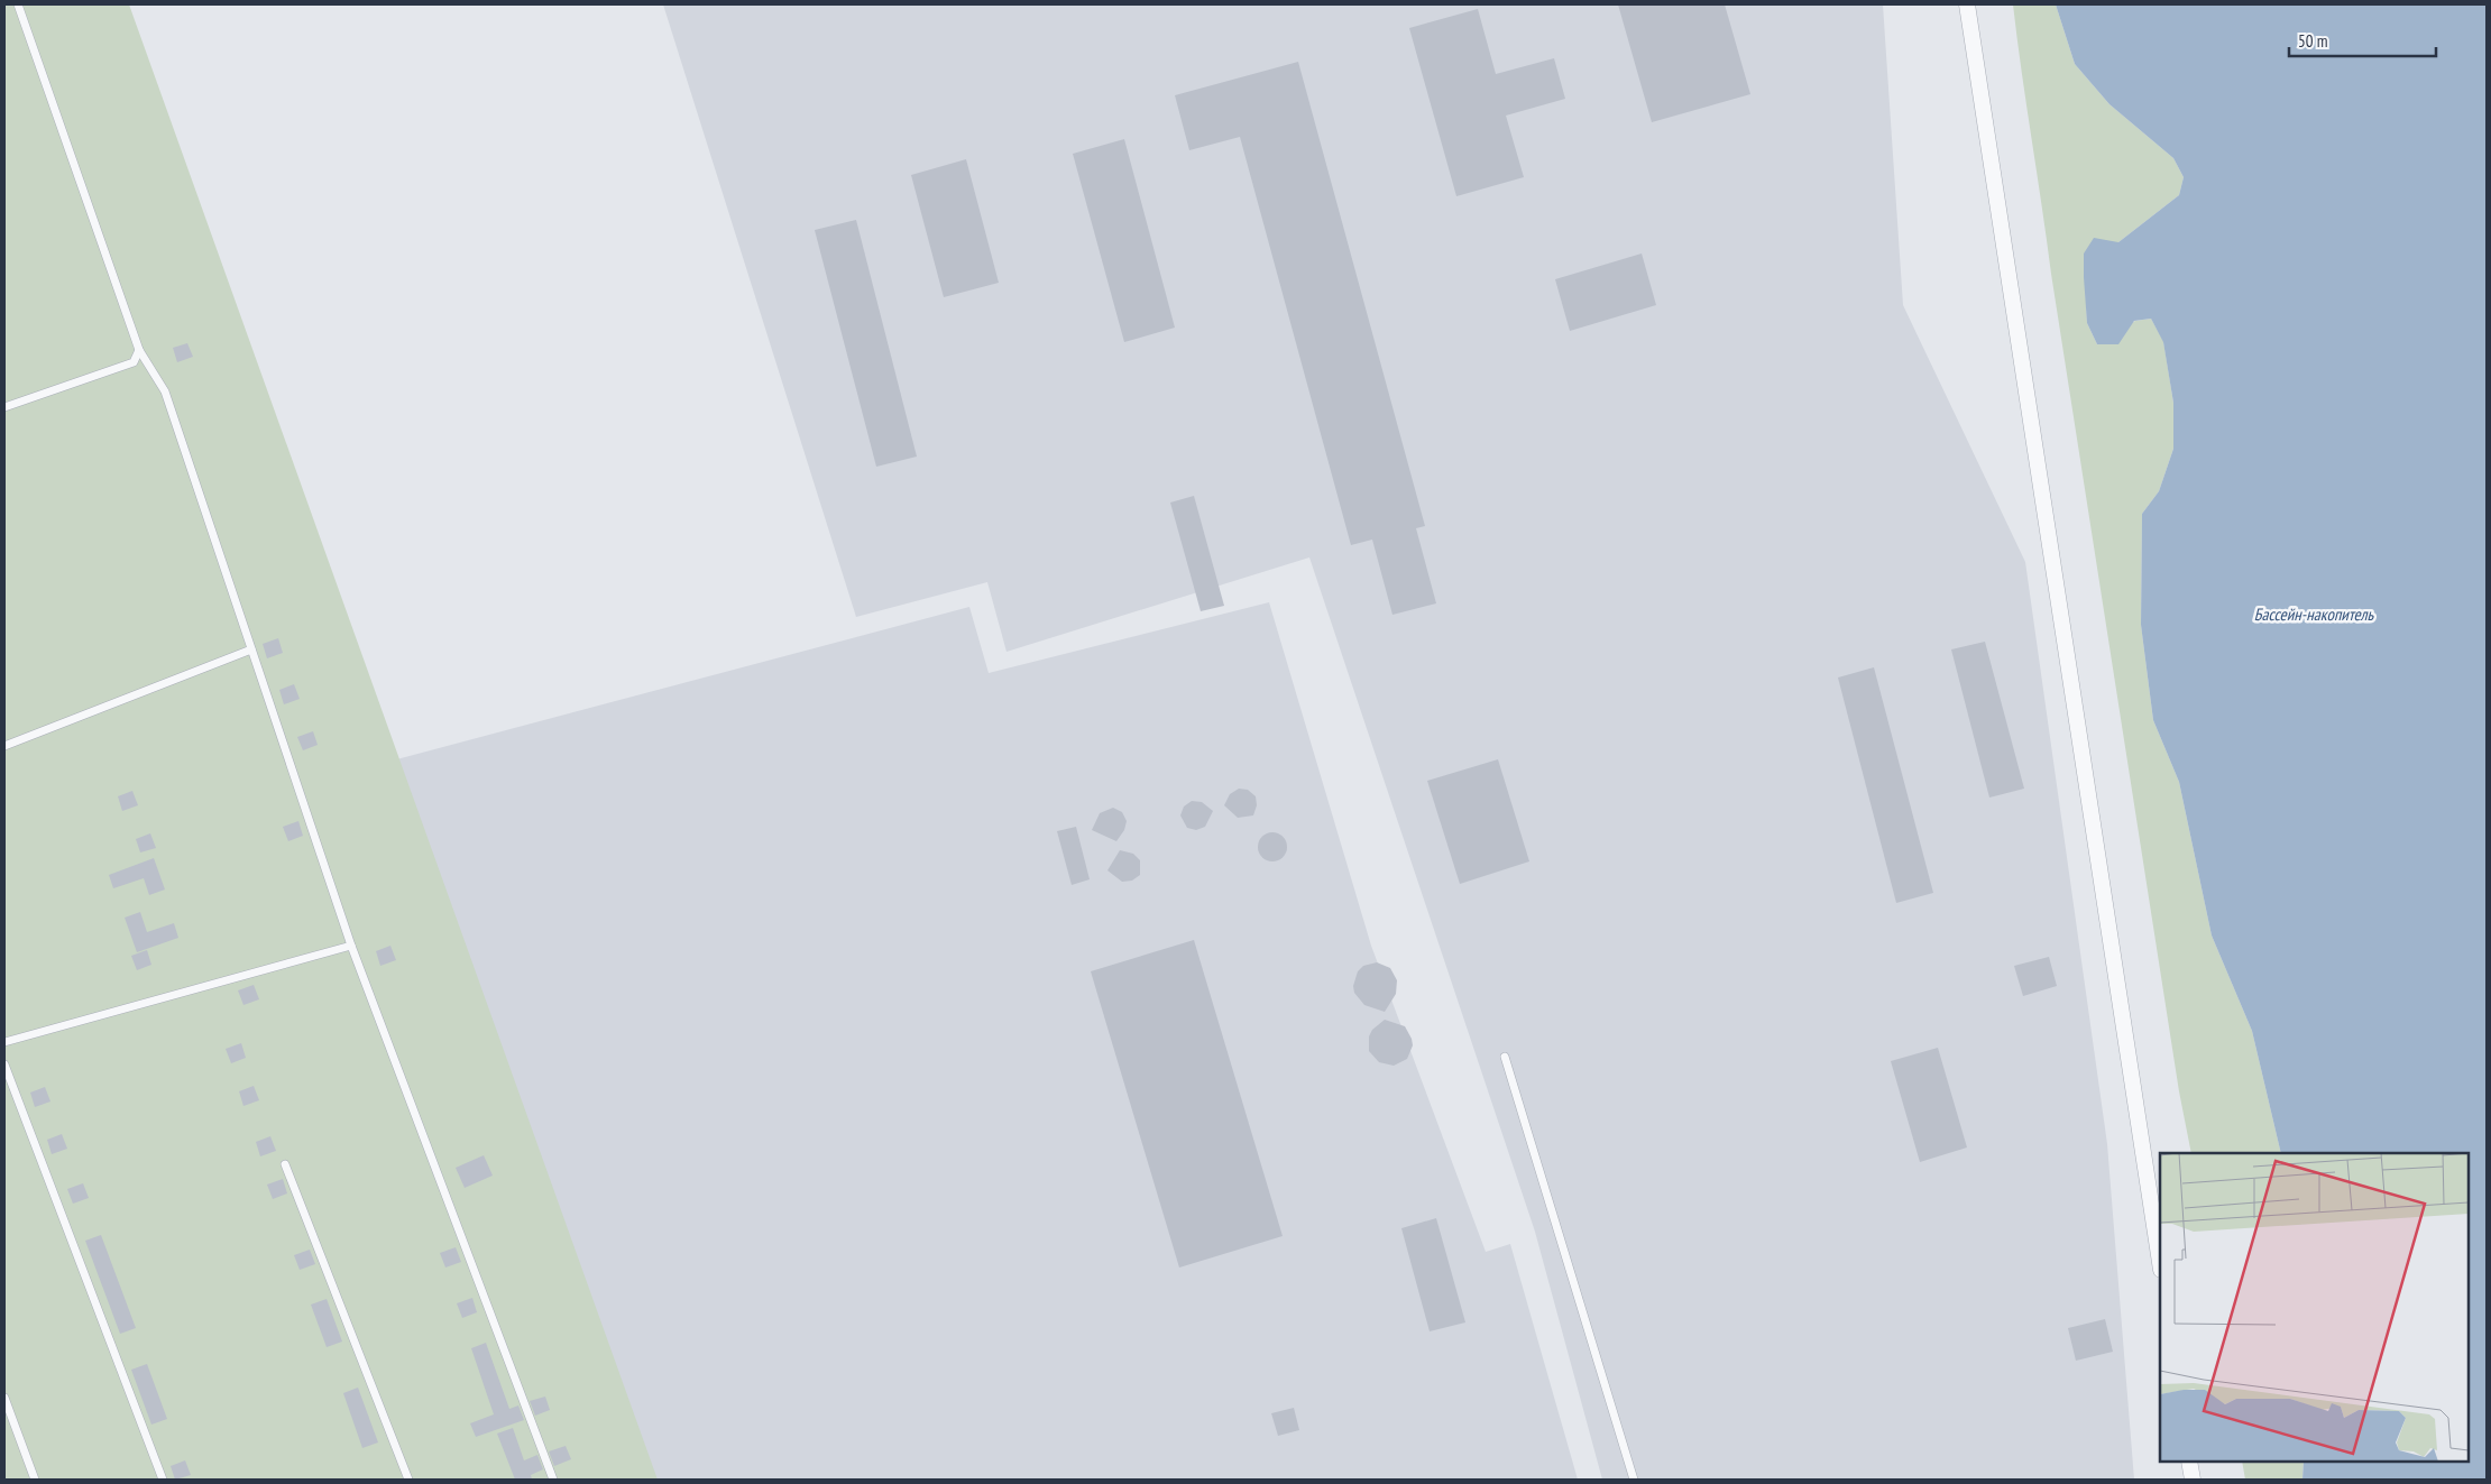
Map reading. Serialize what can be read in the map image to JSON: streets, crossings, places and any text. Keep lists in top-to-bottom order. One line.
{"water":["Бассейн-накопитель"],"scale_bar":"50 m"}
